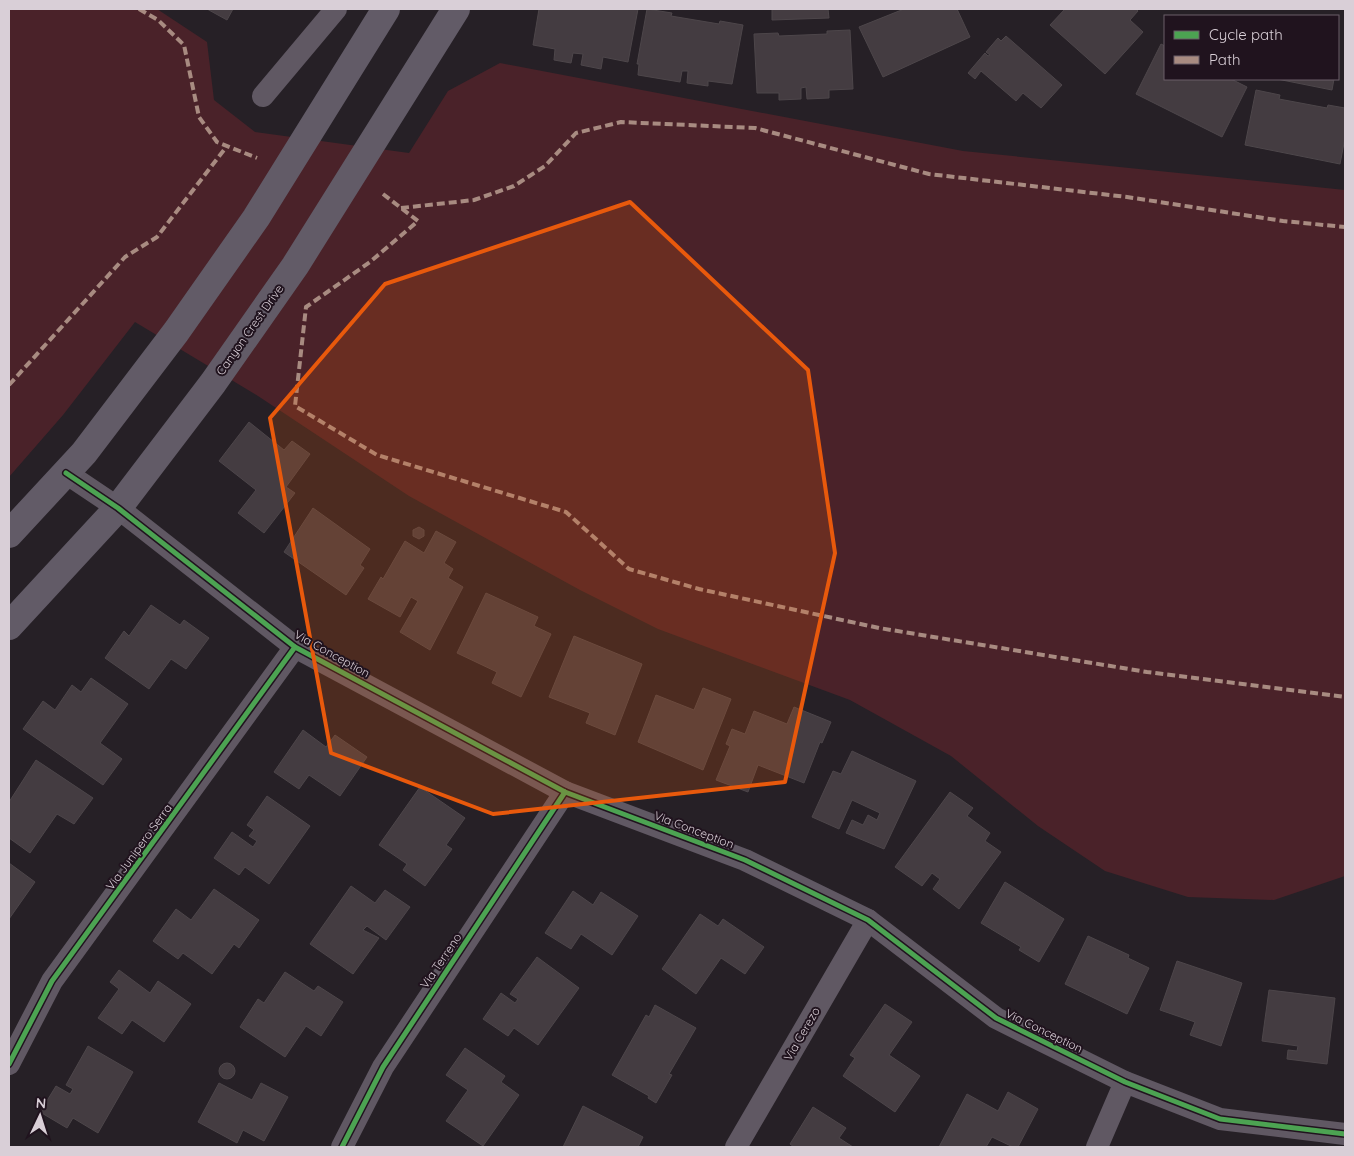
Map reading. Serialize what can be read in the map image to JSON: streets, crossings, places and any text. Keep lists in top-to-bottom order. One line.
{"streets":{"main road":["Canyon Crest Drive"],"street":["Via Conception","Via Junipero Serra","Via Terreno","Via Cerezo"]},"crossings":[["Canyon Crest Drive","Via Conception"],["Via Conception","Via Junipero Serra"],["Via Conception","Via Terreno"],["Via Conception","Via Cerezo"]],"legend":["Cycle path","Path"],"north":"top"}
